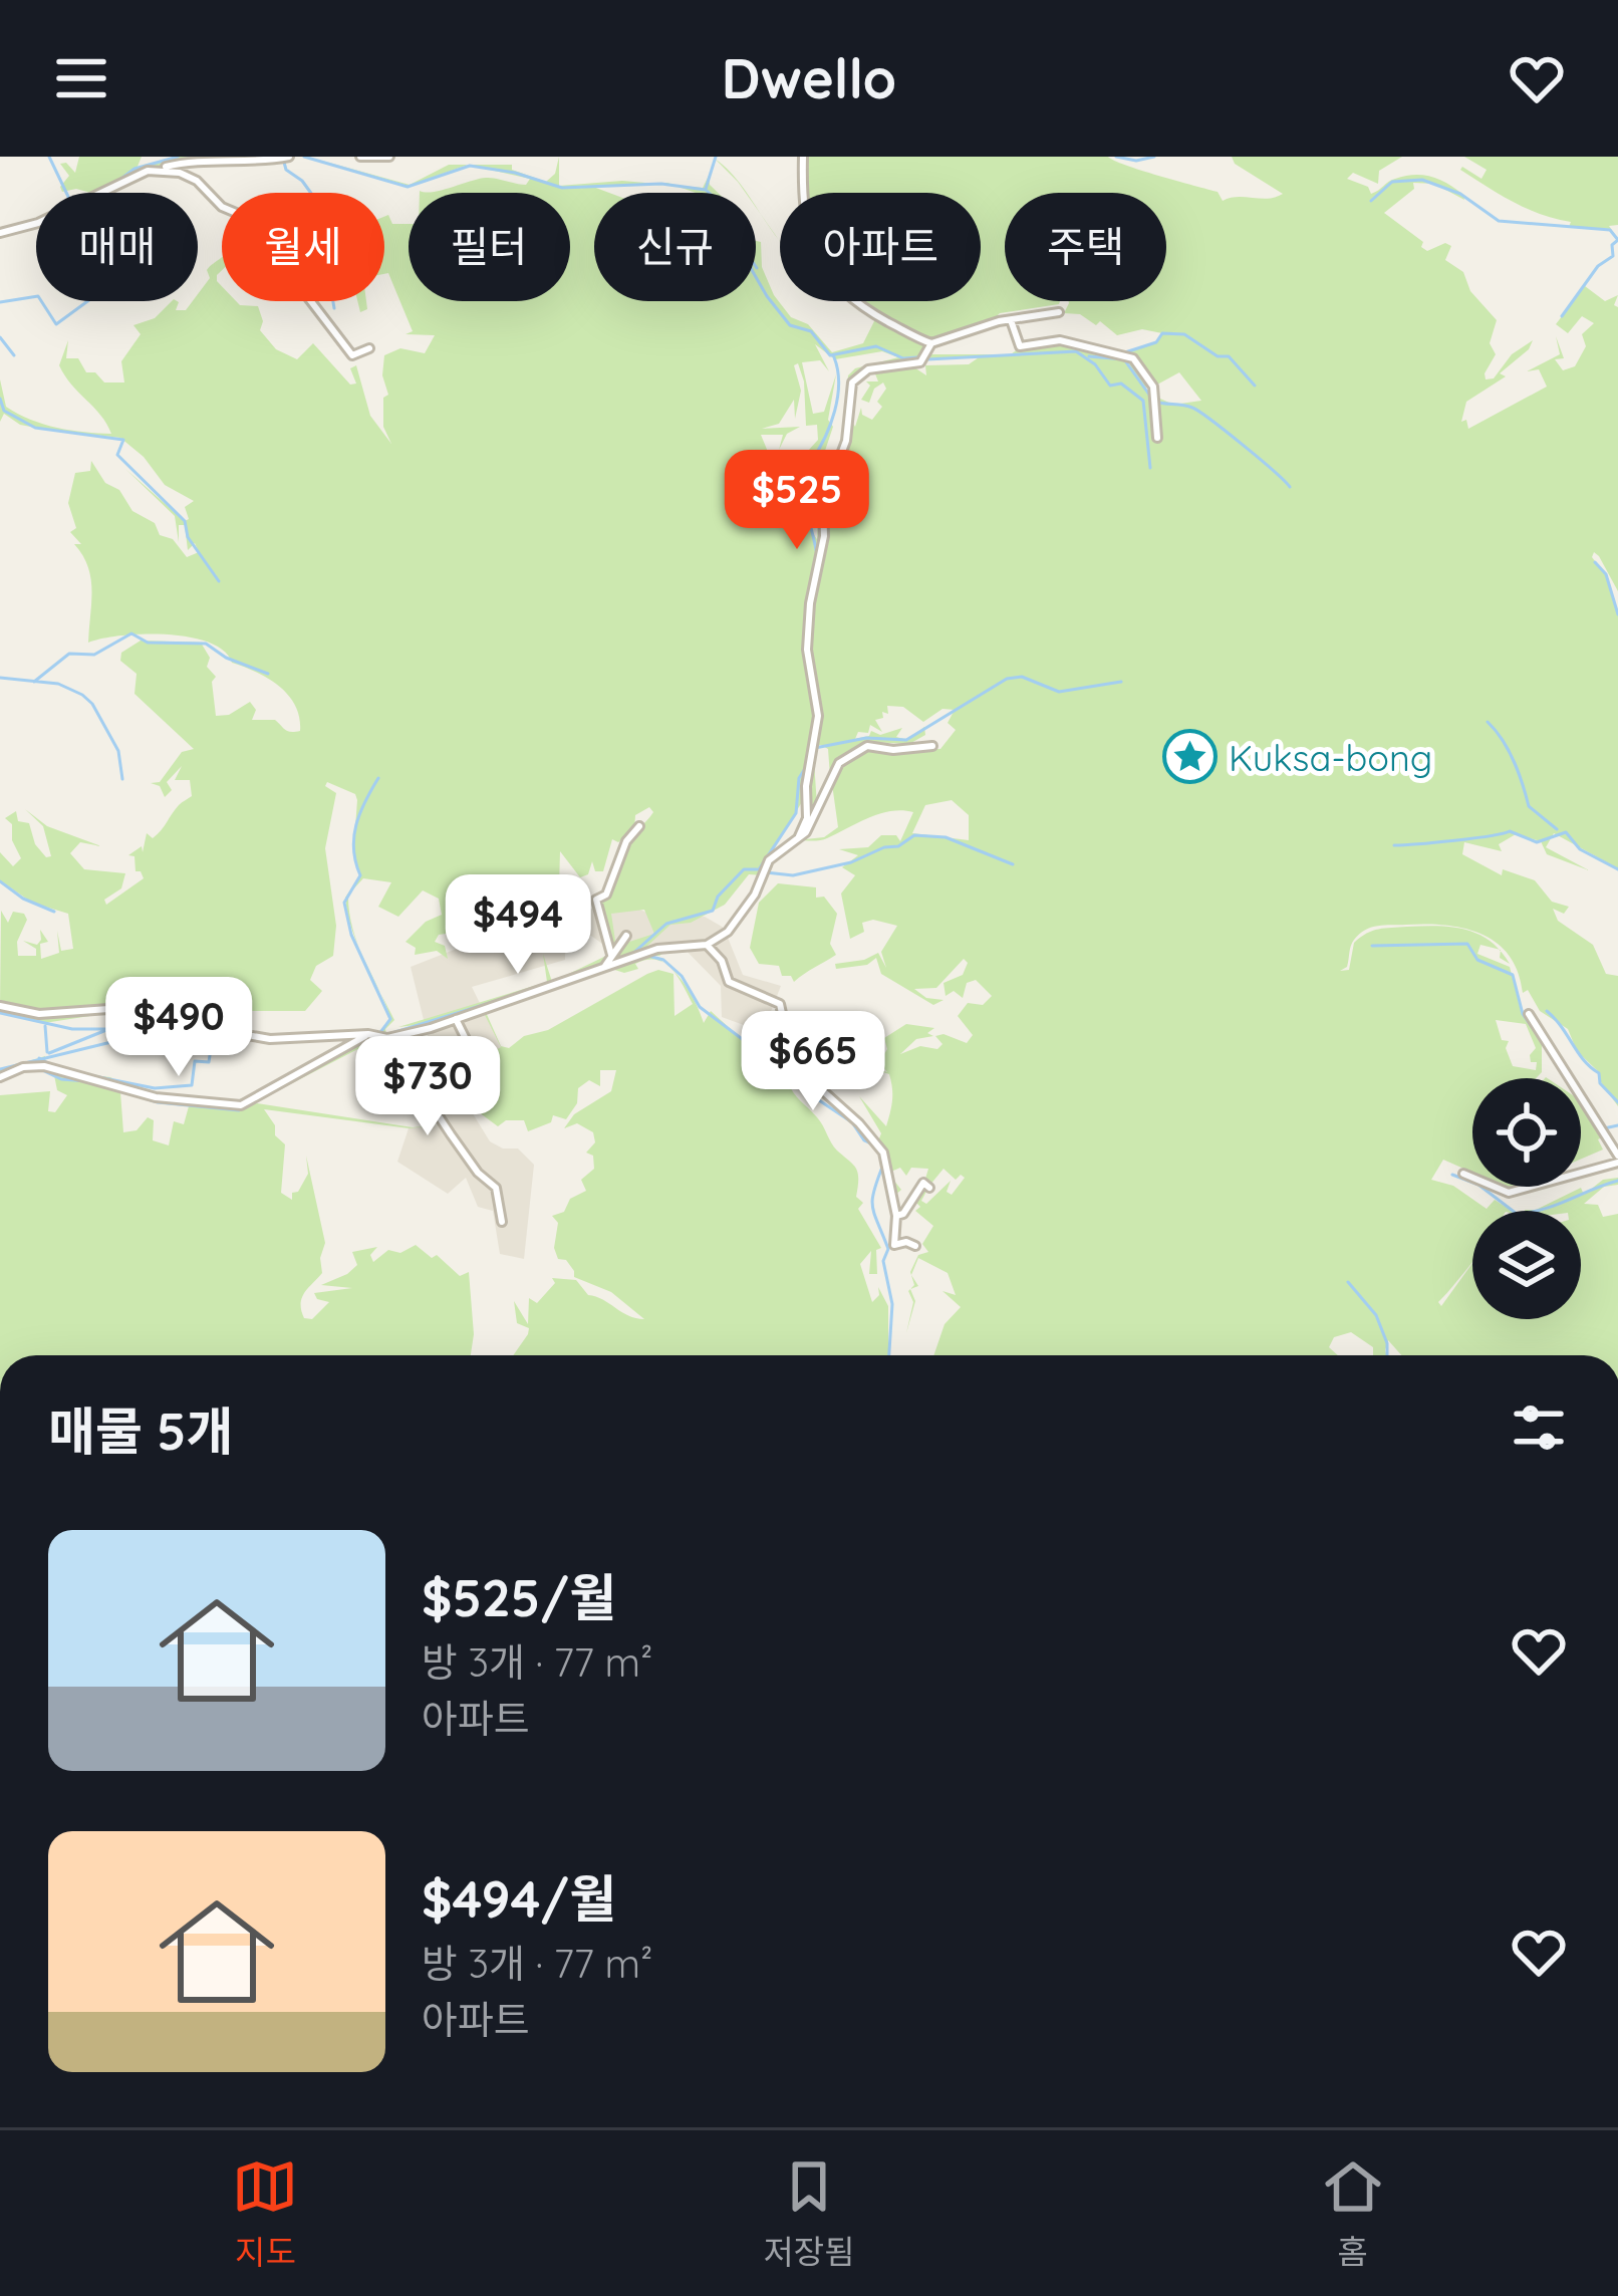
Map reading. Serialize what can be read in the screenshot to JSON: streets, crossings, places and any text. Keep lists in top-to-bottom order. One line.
{"places":{"place":["Kuksa-bong"]},"page":{"header":"Dwello","chip":["매매","월세","필터","신규","아파트","주택"],"price":["$525","$494","$490","$665","$730"],"heading":"매물 5개","list":[{"name":"$525/월","note":"방 3개 · 77 m² · 아파트"},{"name":"$494/월","note":"방 3개 · 77 m² · 아파트"}],"tabs":["지도","저장됨","홈"]}}
